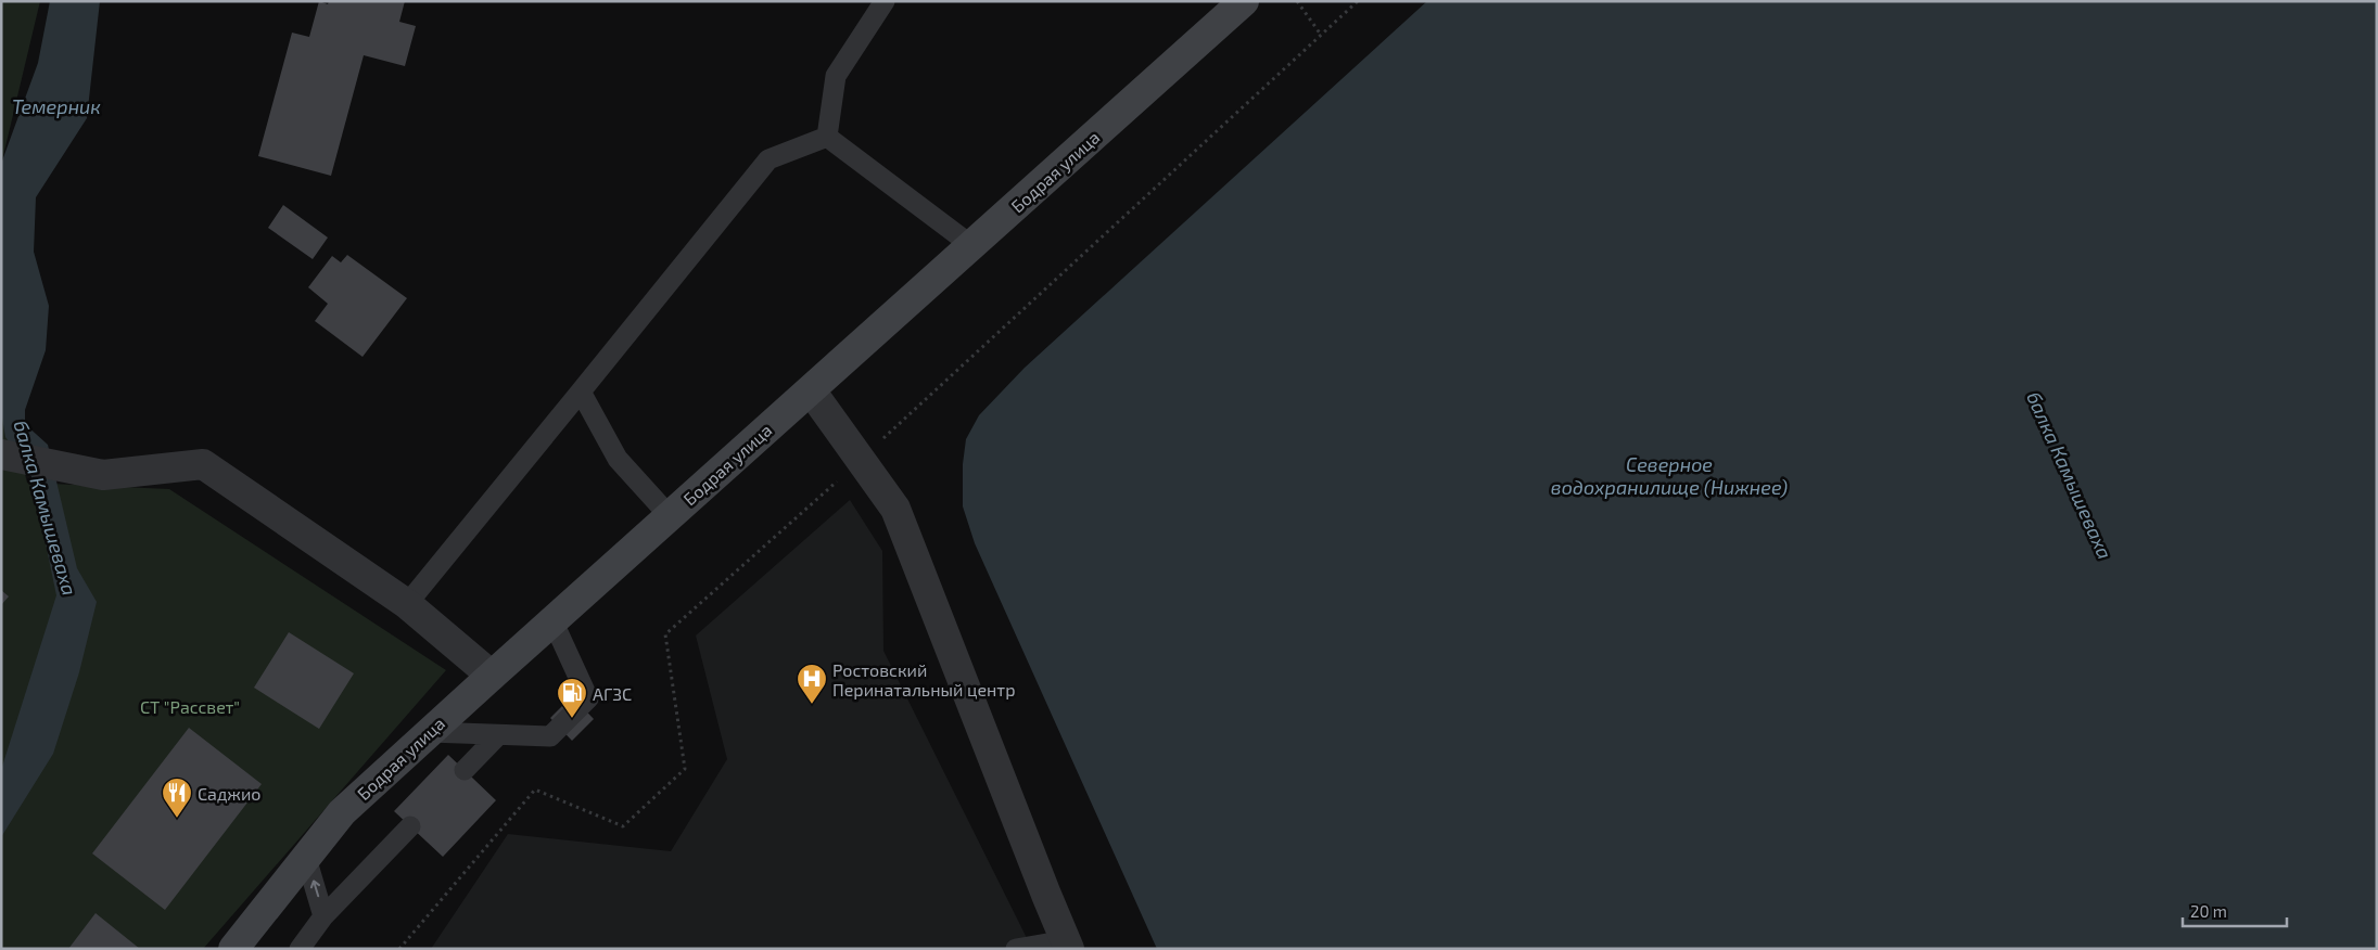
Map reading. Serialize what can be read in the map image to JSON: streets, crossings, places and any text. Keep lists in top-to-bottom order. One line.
{"streets":{"main road":["Бодрая улица"]},"water":["Темерник","Северное водохранилище (Нижнее)","балка Камышеваха"],"parks":["СТ \"Рассвет\""],"places":{"hospital":["Ростовский Перинатальный центр"],"fuel station":["АГЗС"],"restaurant":["Саджио"]},"scale_bar":"20 m"}
